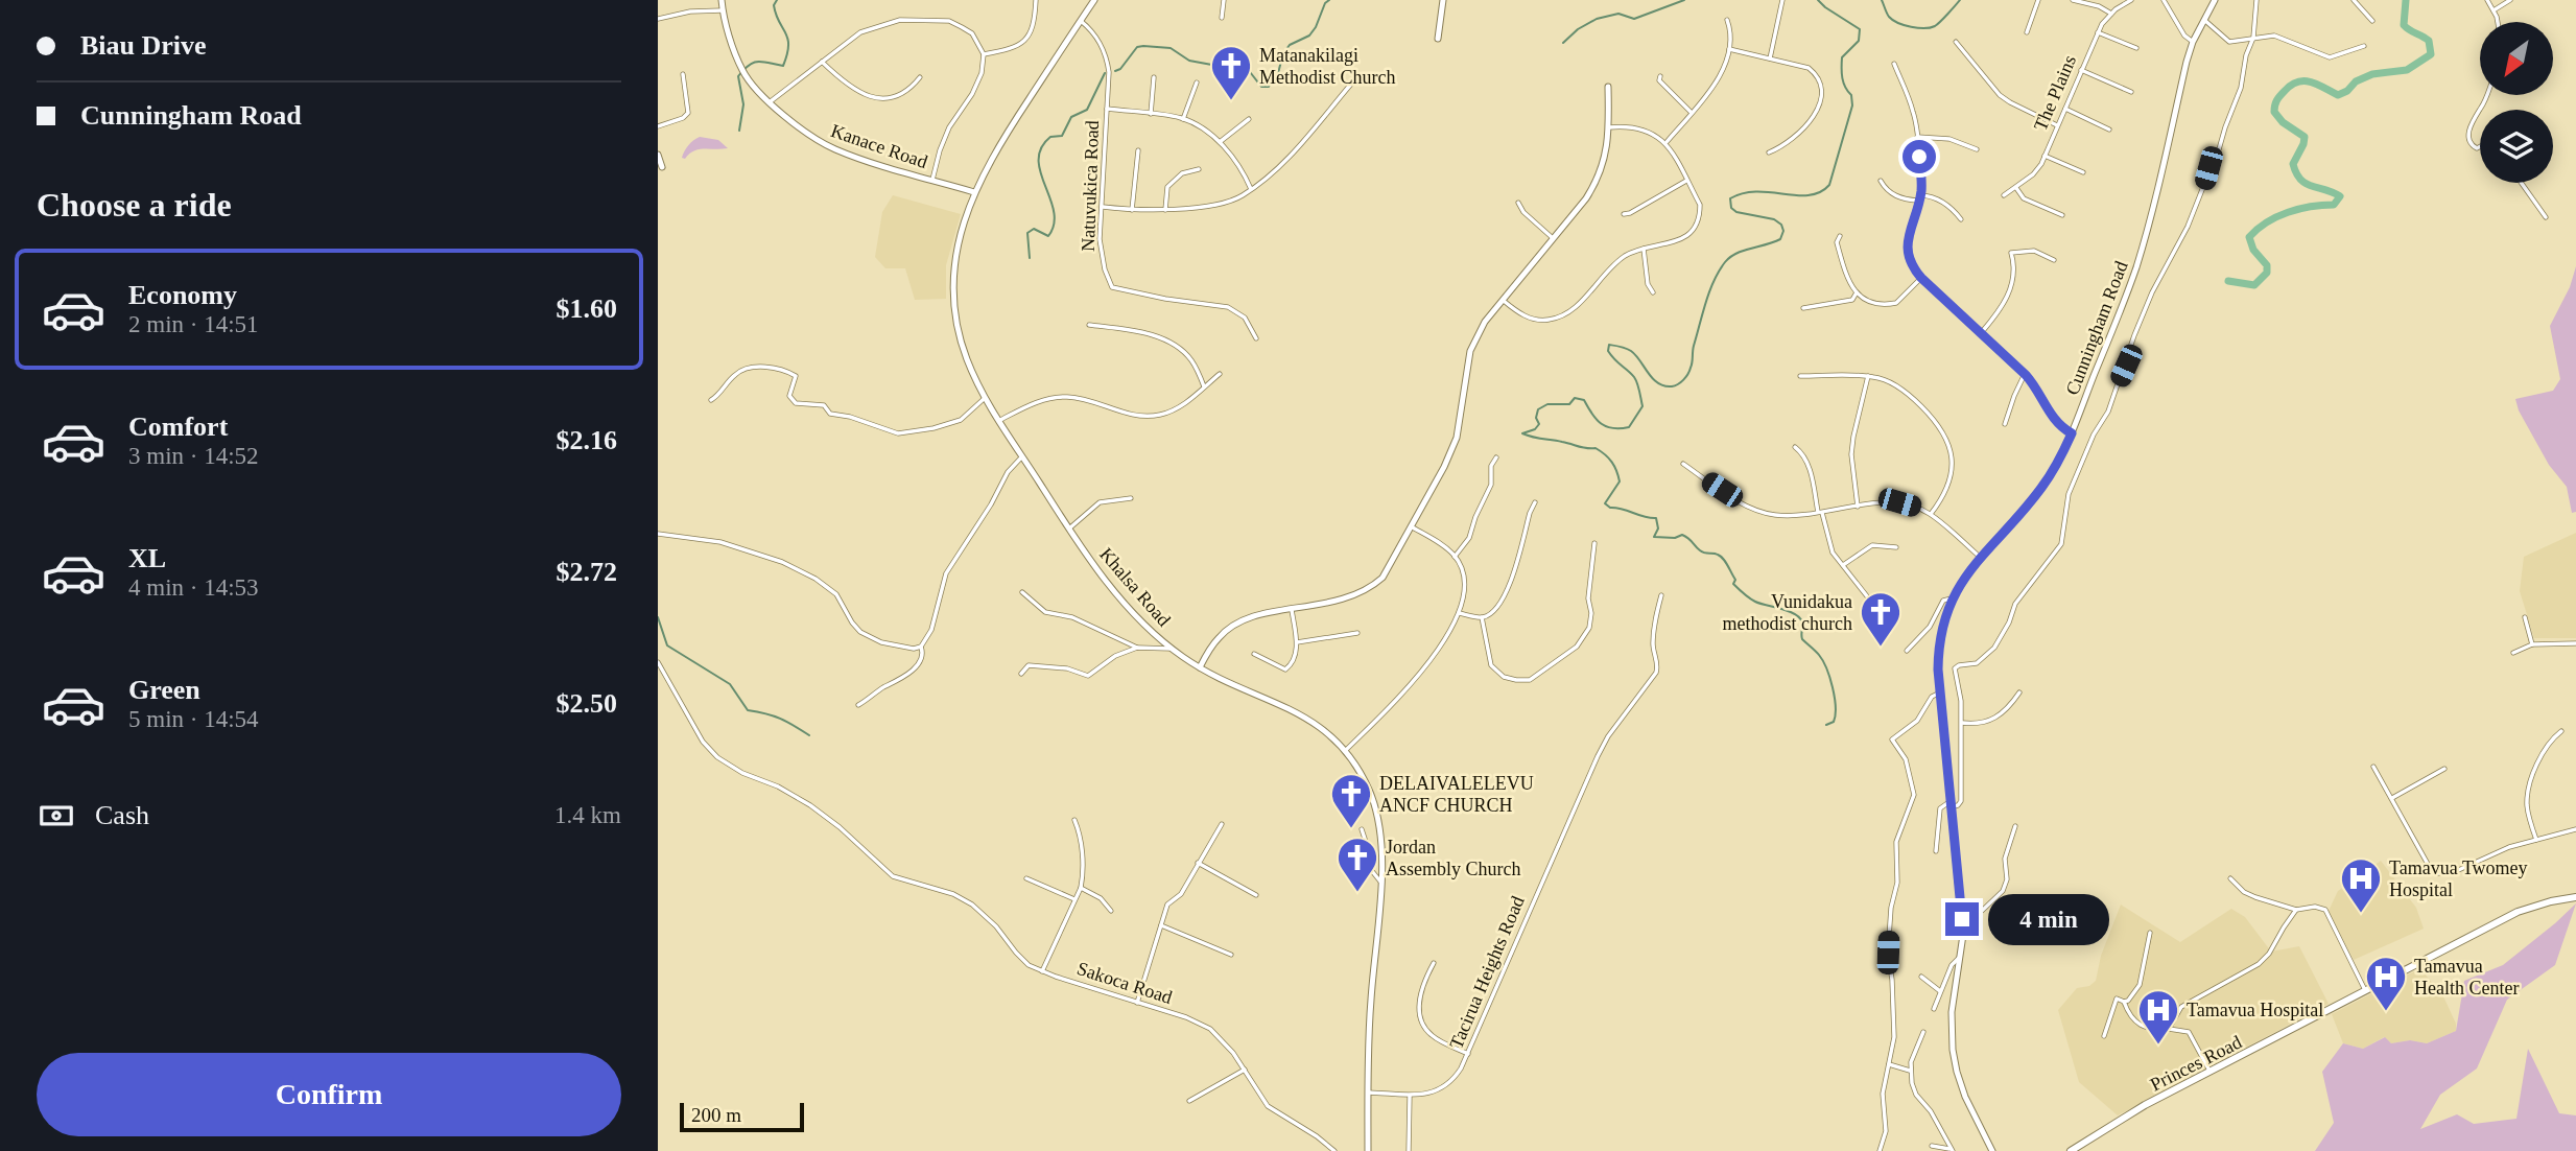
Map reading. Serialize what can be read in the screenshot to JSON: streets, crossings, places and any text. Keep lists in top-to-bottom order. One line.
{"streets":{"main road":["Kanace Road","Cunningham Road","Khalsa Road","Princes Road"],"street":["The Plains","Natuvukica Road","Tacirua Heights Road","Sakoca Road"]},"crossings":[["Kanace Road","Khalsa Road"],["Natuvukica Road","Khalsa Road"],["Khalsa Road","Tacirua Heights Road"]],"places":{"church":["Matanakilagi Methodist Church","Vunidakua methodist church","DELAIVALELEVU ANCF CHURCH","Jordan Assembly Church"],"hospital":["Tamavua Twomey Hospital","Tamavua Health Center","Tamavua Hospital"]},"scale_bar":"200 m","north":"bottom left","page":{"banner":["Biau Drive","Cunningham Road"],"heading":"Choose a ride","list":[{"name":"Economy","note":"2 min · 14:51","value":"$1.60"},{"name":"Comfort","note":"3 min · 14:52","value":"$2.16"},{"name":"XL","note":"4 min · 14:53","value":"$2.72"},{"name":"Green","note":"5 min · 14:54","value":"$2.50"}],"pay":["Cash","1.4 km"],"bubble":"4 min","buttons":"Confirm","scale":"200 m"}}
